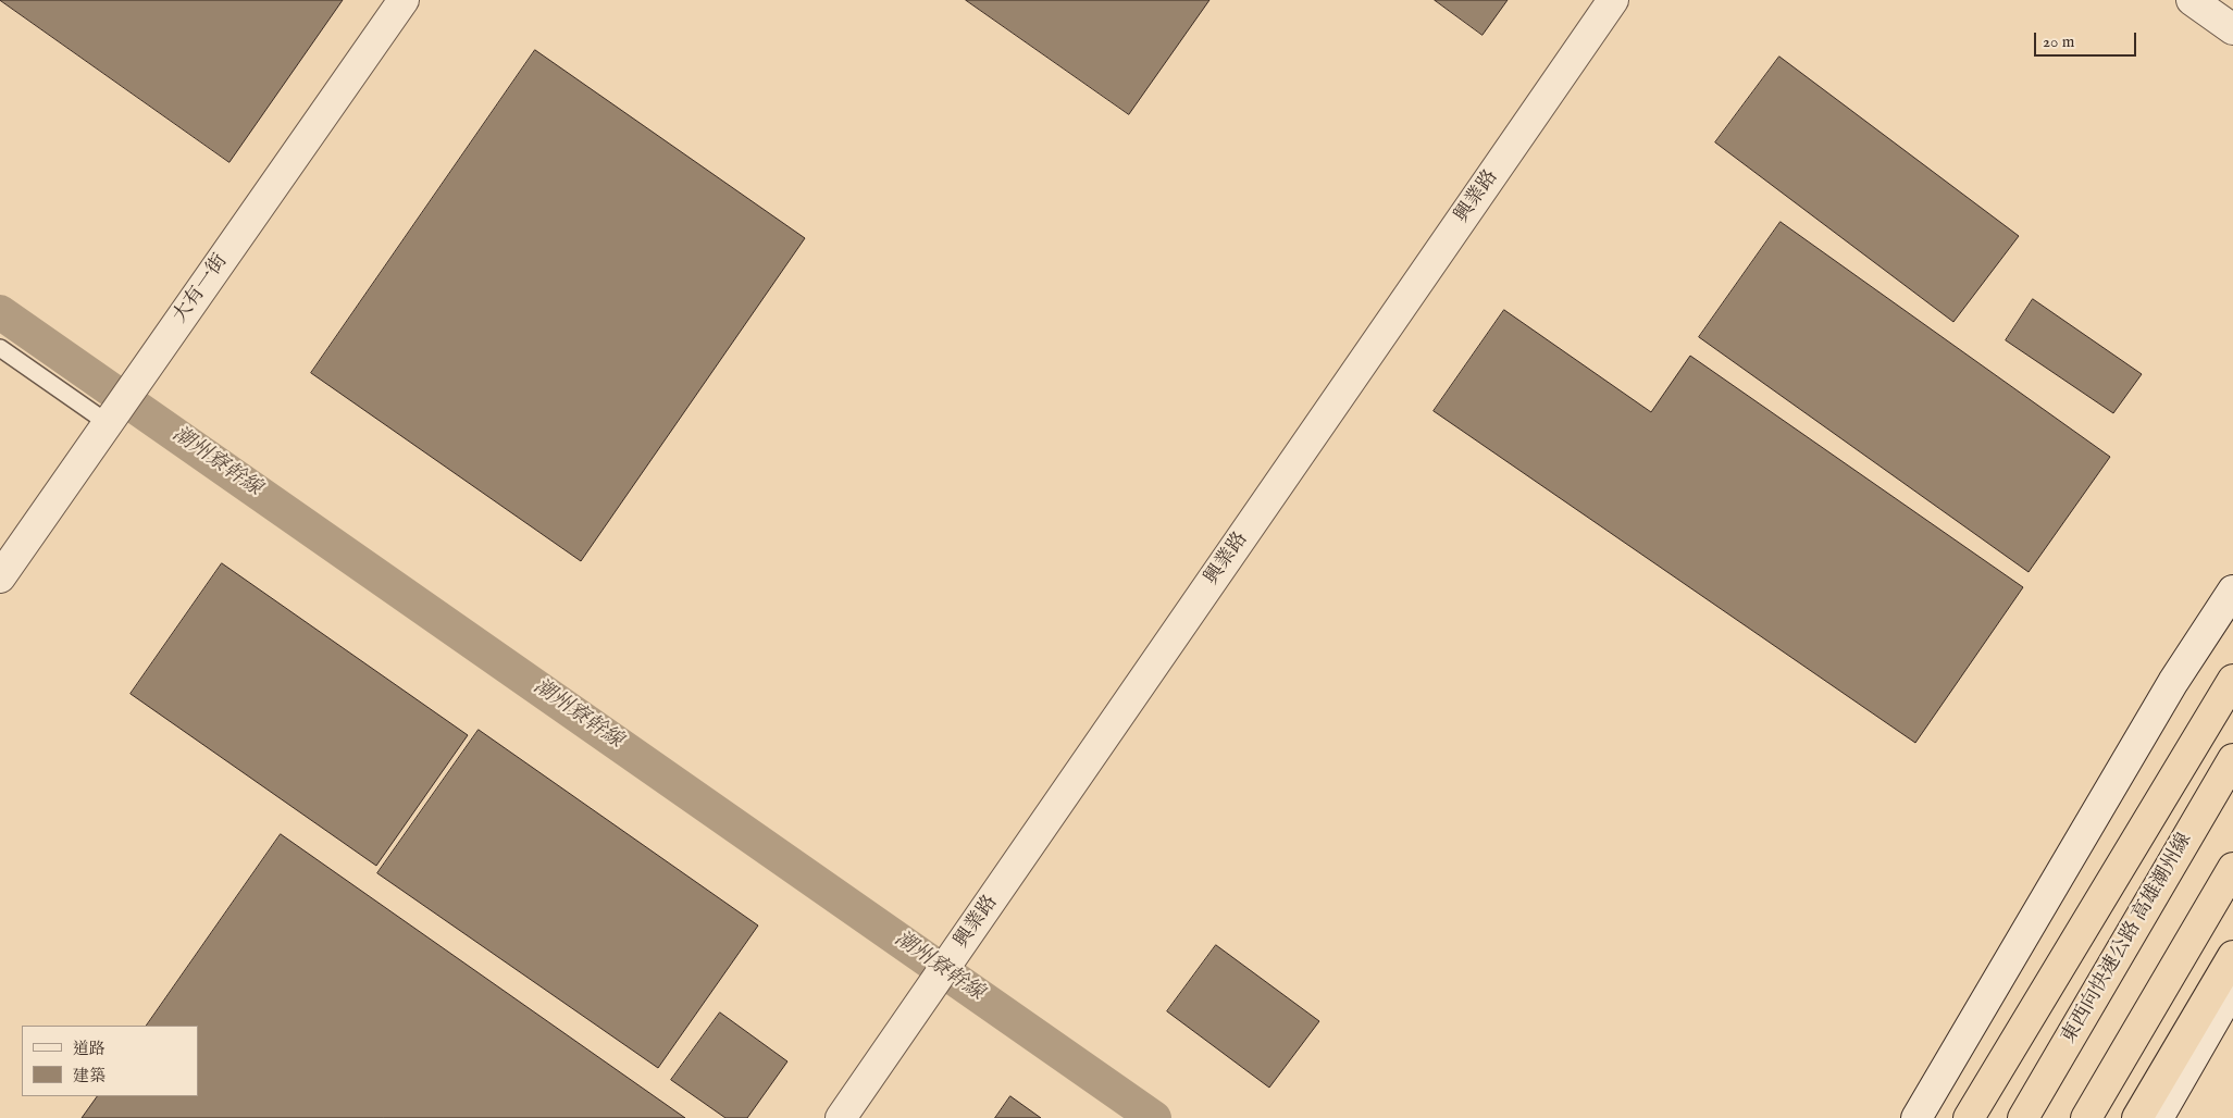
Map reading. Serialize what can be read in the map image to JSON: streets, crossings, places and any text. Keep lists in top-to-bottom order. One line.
{"streets":{"highway":["東西向快速公路 高雄潮州線"],"street":["興業路","大有一街"]},"water":["潮州寮幹線"],"legend":["道路","建築"],"scale_bar":"20 m"}
